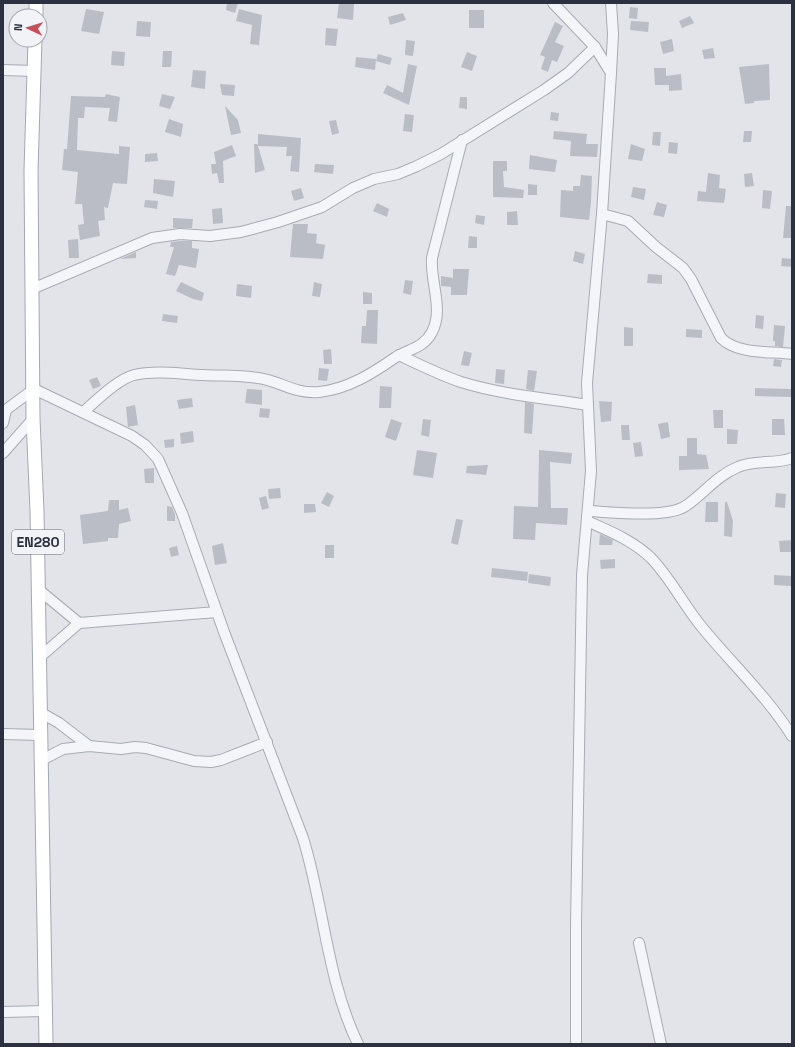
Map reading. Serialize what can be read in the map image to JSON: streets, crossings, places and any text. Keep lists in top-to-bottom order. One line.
{"streets":{"main road":["EN280"]},"north":"left"}
